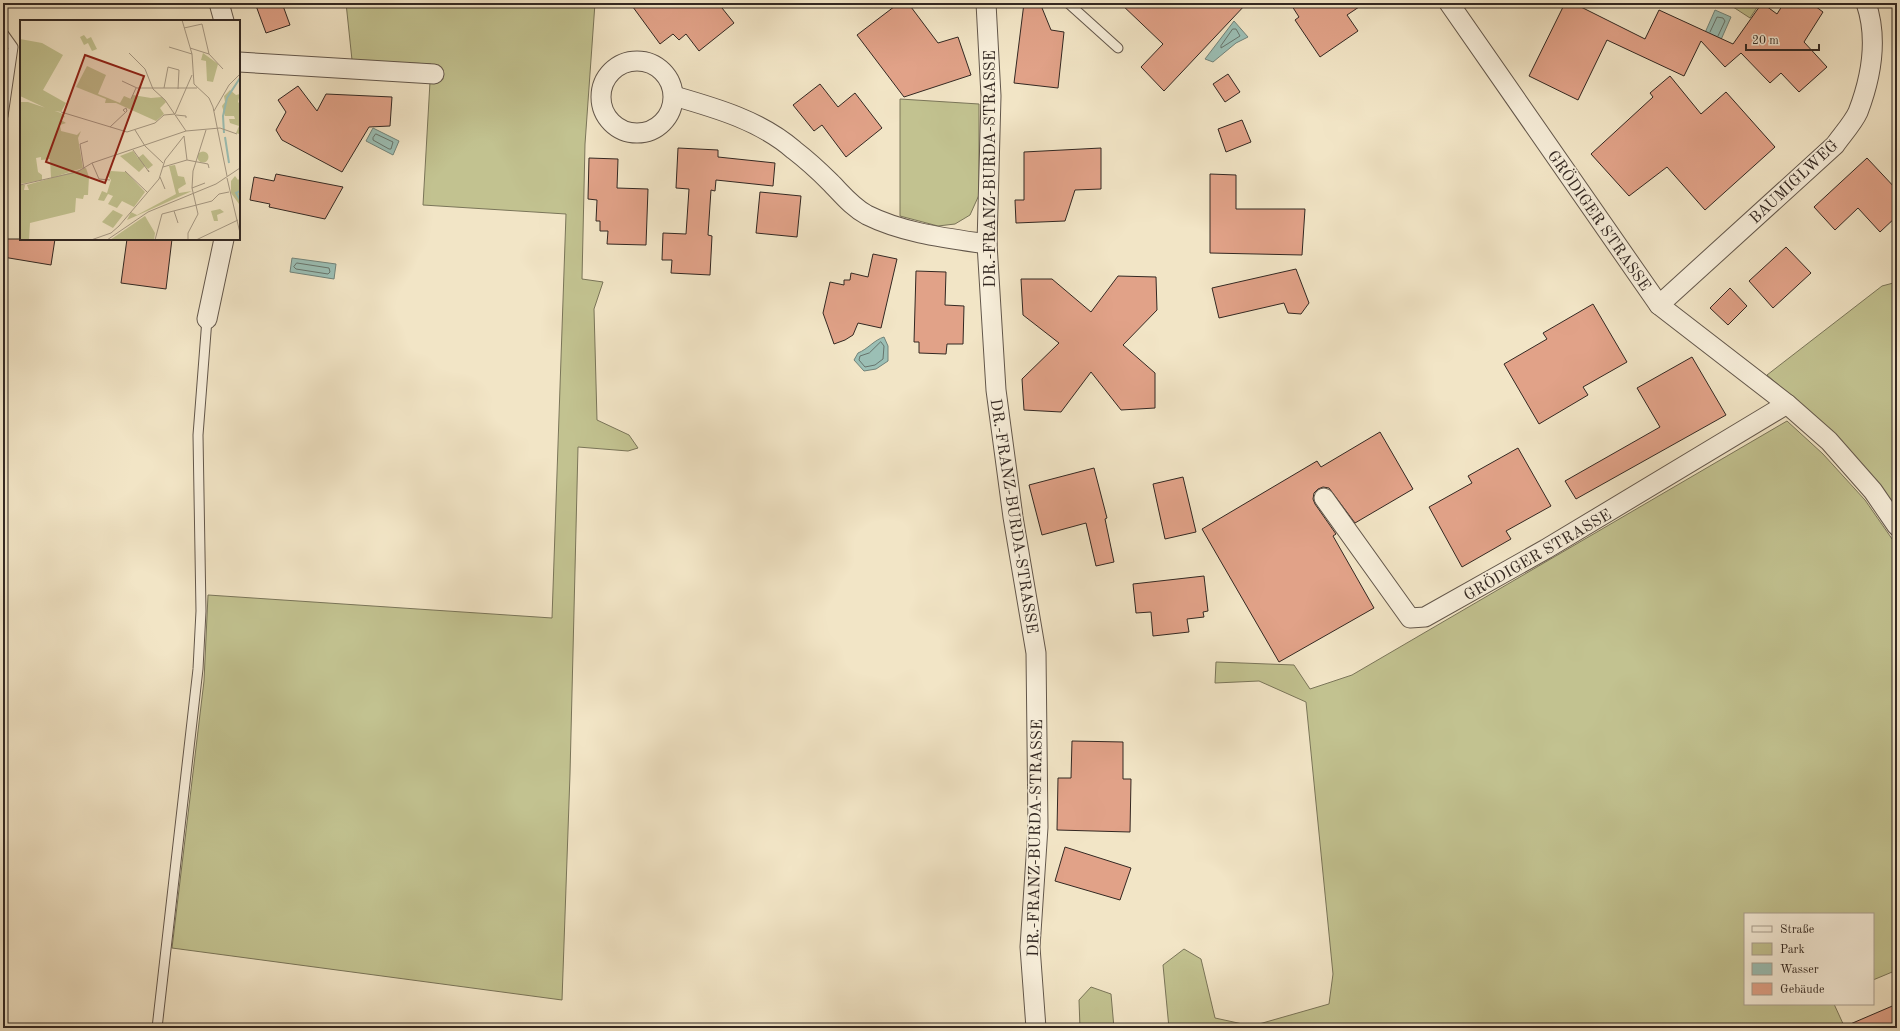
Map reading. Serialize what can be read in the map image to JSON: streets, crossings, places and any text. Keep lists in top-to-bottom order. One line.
{"streets":{"street":["DR.-FRANZ-BURDA-STRASSE","BAUMIGLWEG","GRÖDIGER STRASSE"]},"crossings":[["BAUMIGLWEG","GRÖDIGER STRASSE"]],"legend":["Straße","Park","Wasser","Gebäude"],"scale_bar":"20 m"}
